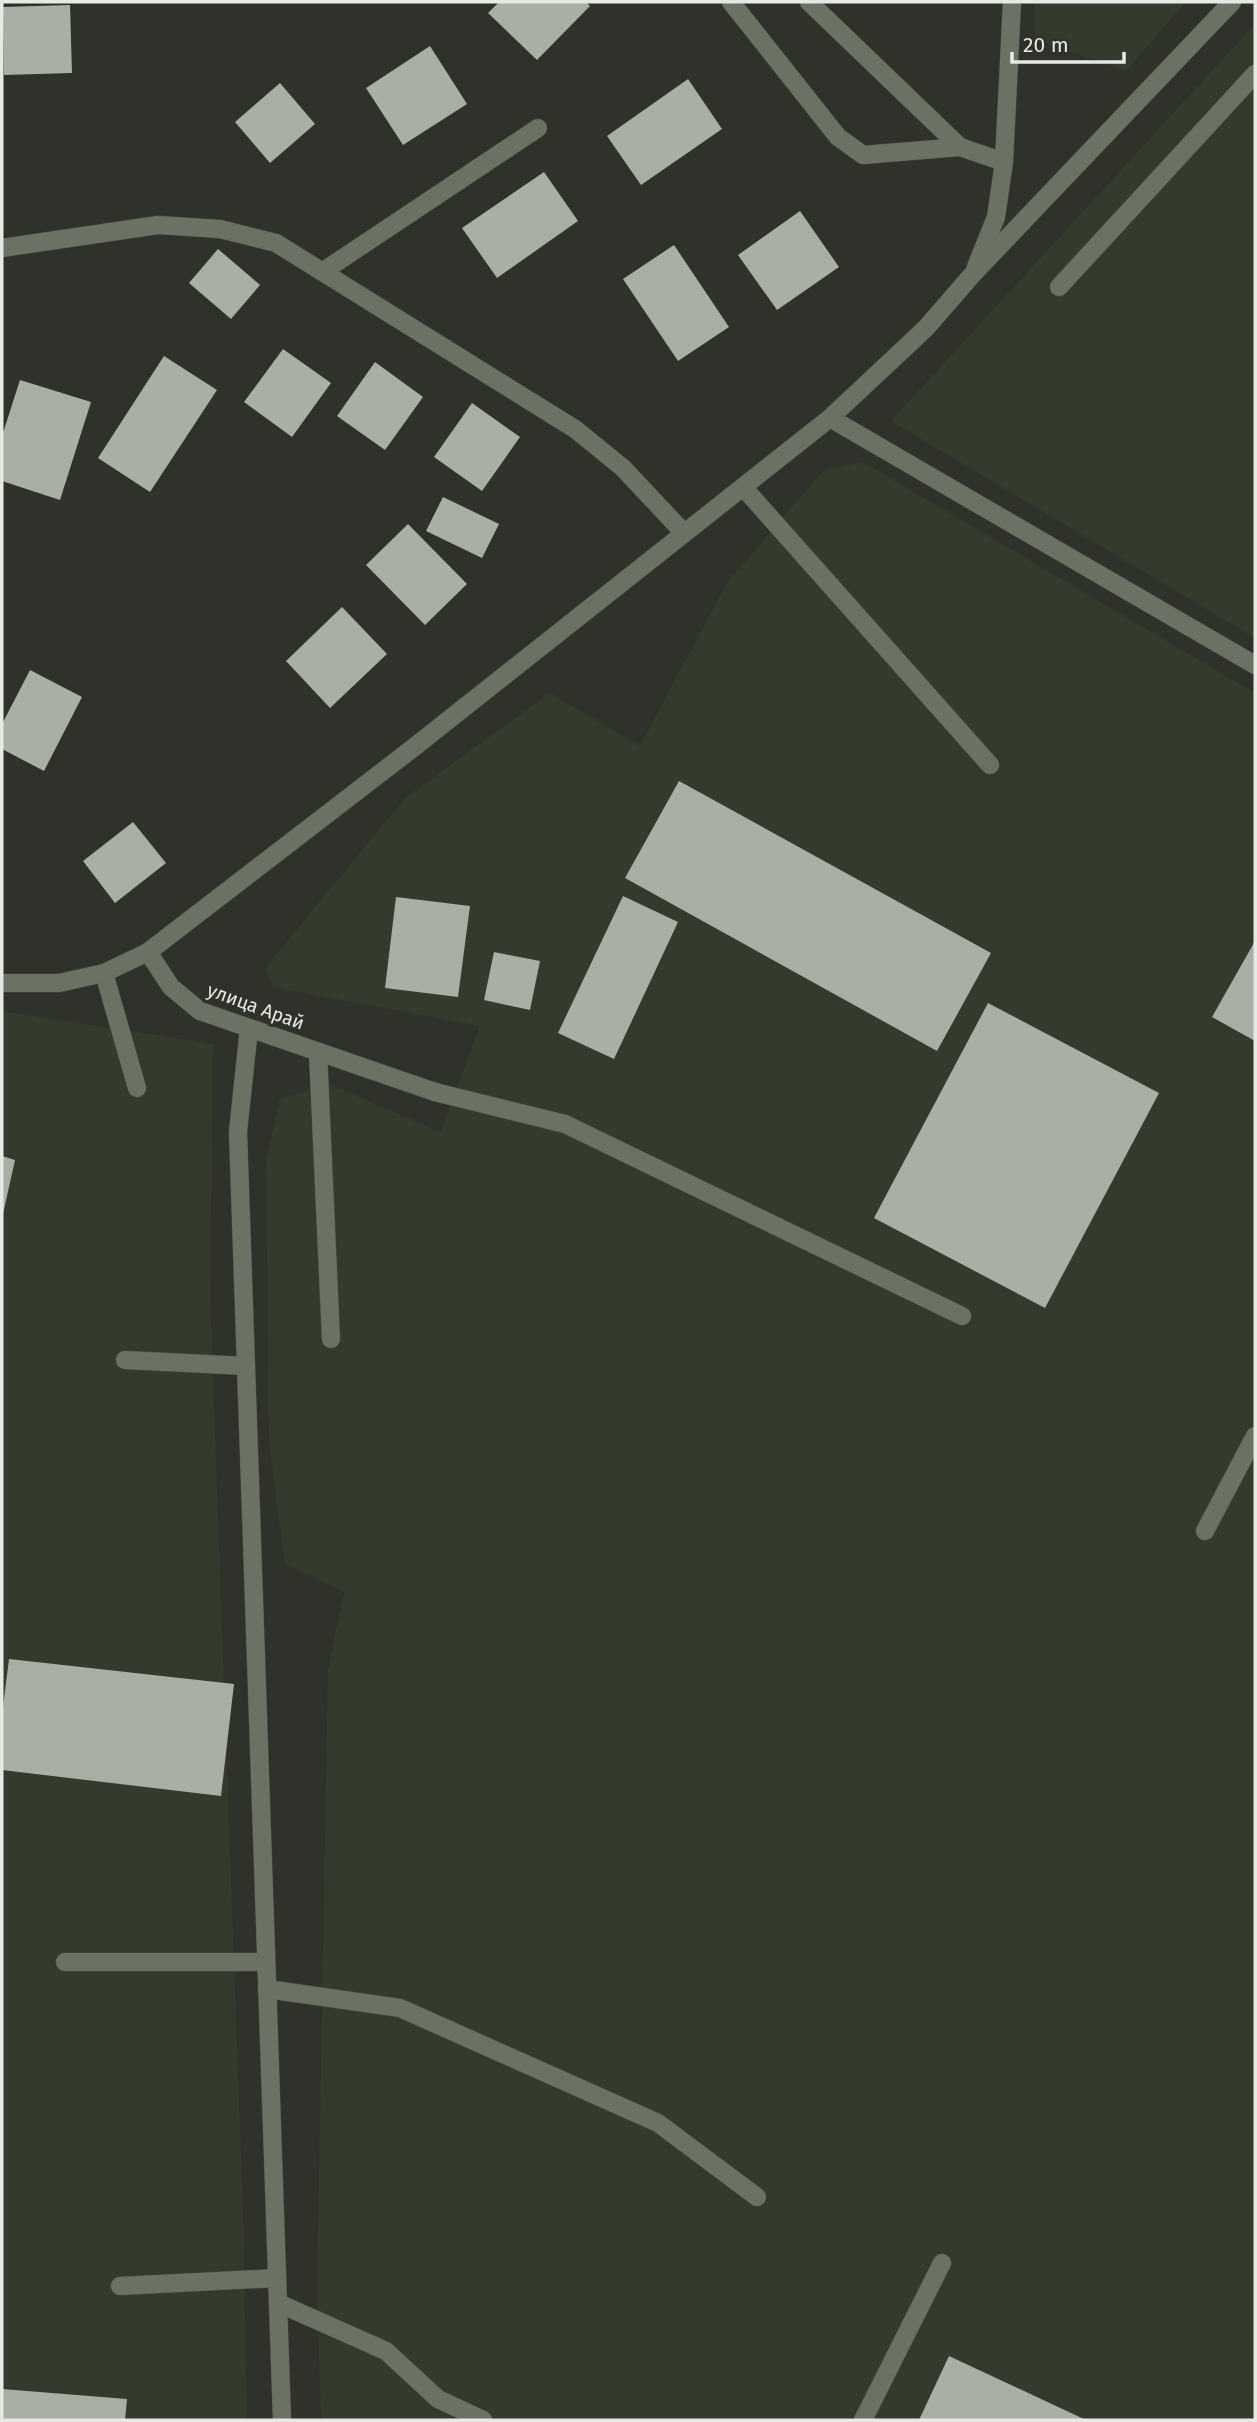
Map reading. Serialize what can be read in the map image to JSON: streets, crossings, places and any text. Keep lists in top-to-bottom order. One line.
{"streets":{"street":["улица Арай"]},"scale_bar":"20 m"}
